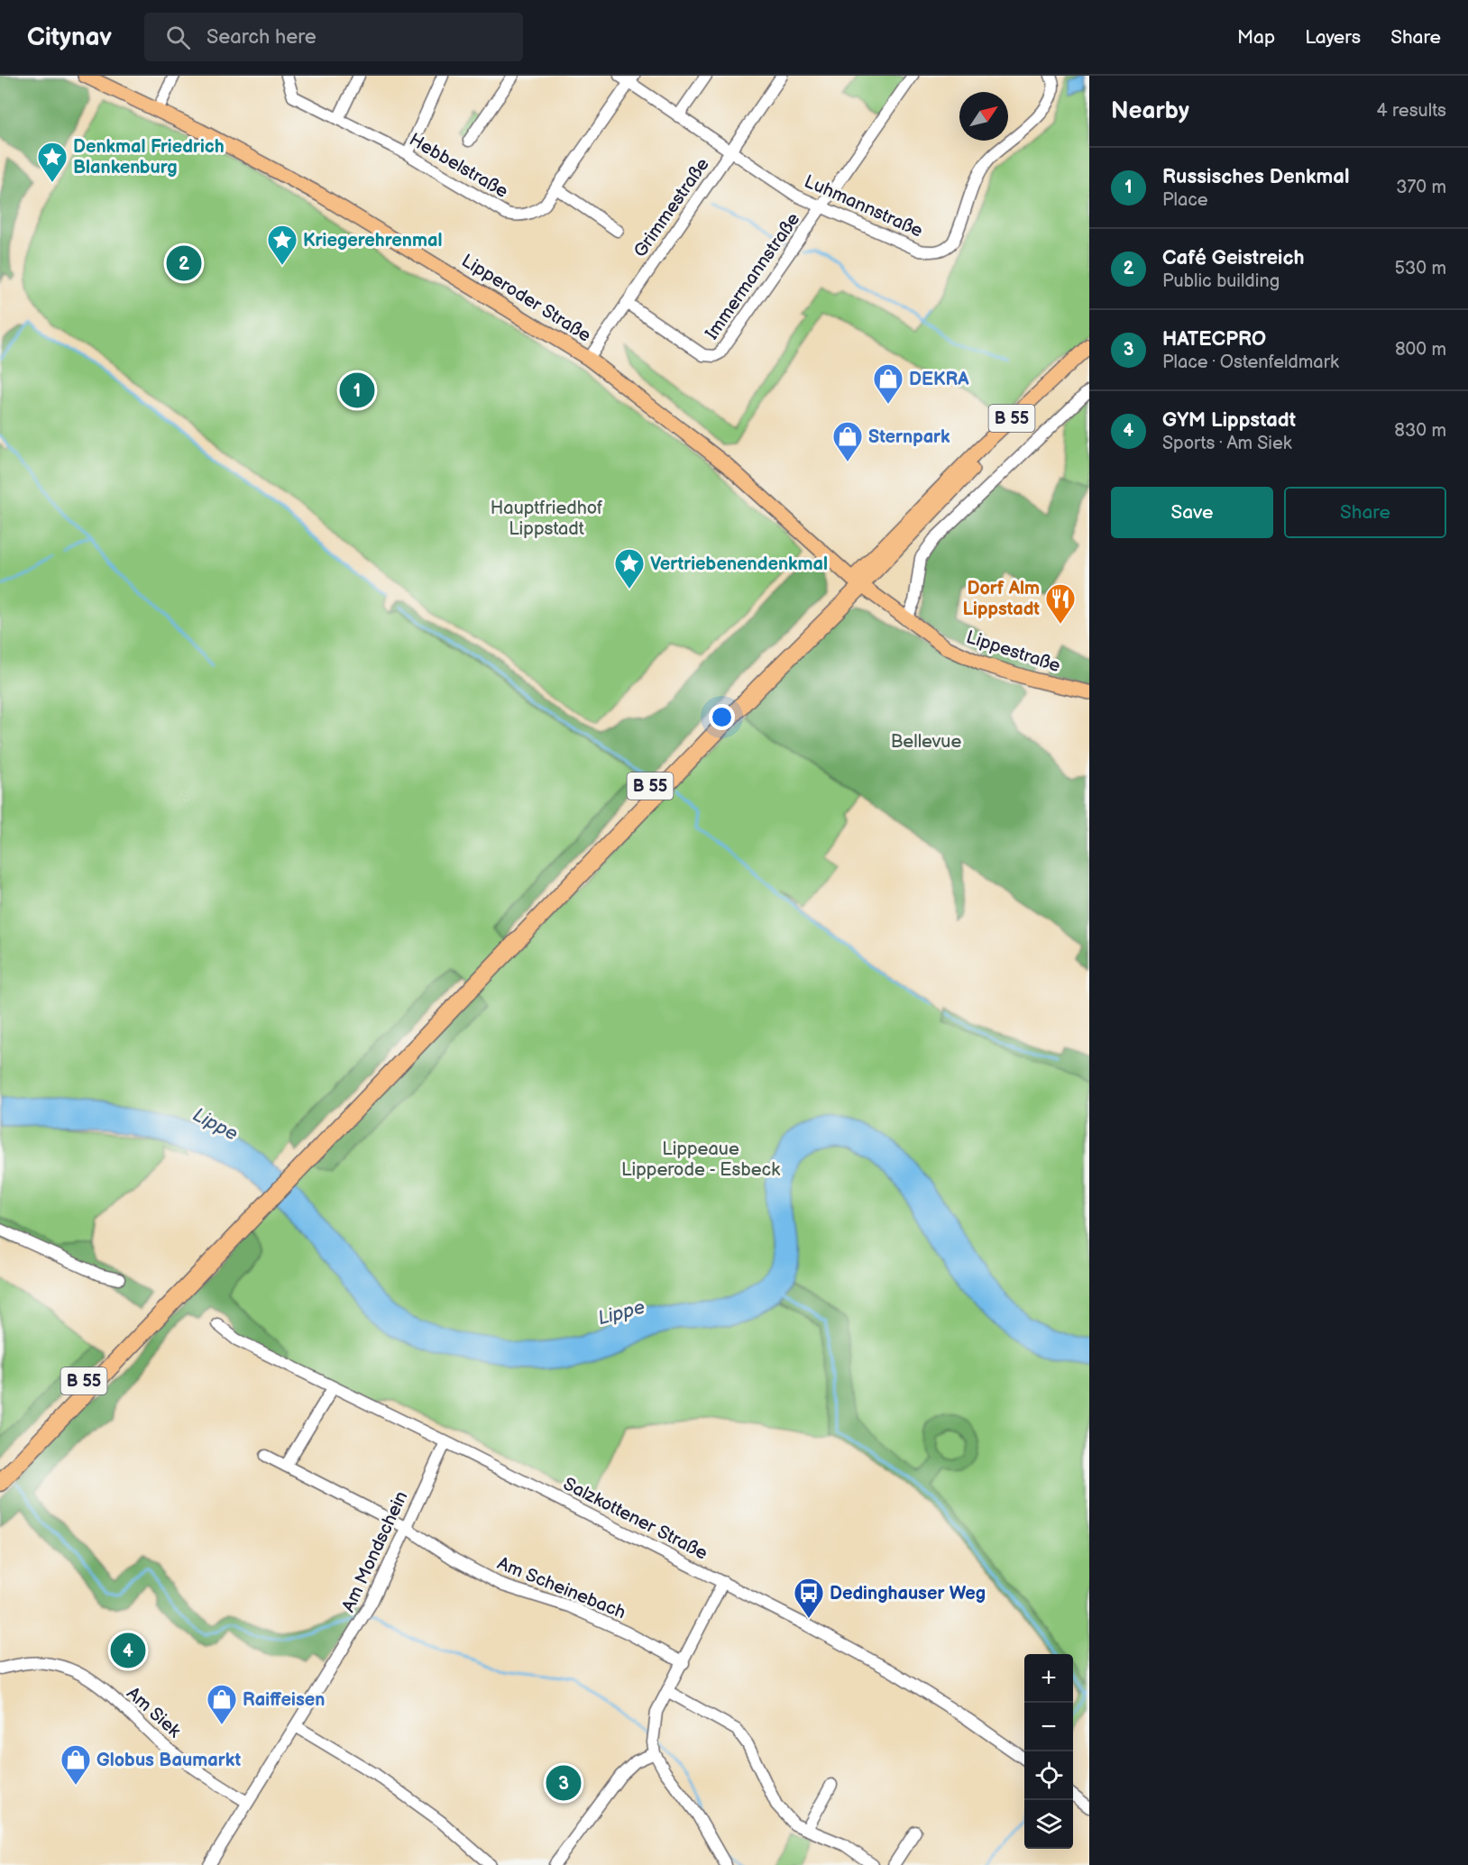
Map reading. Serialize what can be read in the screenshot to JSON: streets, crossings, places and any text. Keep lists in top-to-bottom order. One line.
{"streets":{"highway":["B 55"],"main road":["Lipperoder Straße","Lippestraße"],"street":["Hebbelstraße","Luhmannstraße","Grimmestraße","Immermannstraße","Salzkottener Straße","Am Mondschein","Am Scheinebach","Am Siek"]},"crossings":[["Hebbelstraße","Luhmannstraße"],["Luhmannstraße","Grimmestraße"],["Luhmannstraße","Immermannstraße"],["Grimmestraße","Immermannstraße"],["Grimmestraße","Lipperoder Straße"],["Lipperoder Straße","B 55"],["Lipperoder Straße","Lippestraße"],["B 55","Lippestraße"],["Salzkottener Straße","Am Mondschein"],["Am Mondschein","Am Scheinebach"],["Am Mondschein","Am Siek"]],"water":["Lippe"],"parks":["Hauptfriedhof Lippstadt","Bellevue","Lippeaue Lipperode - Esbeck"],"places":{"place":["Denkmal Friedrich Blankenburg","Kriegerehrenmal","Vertriebenendenkmal"],"shop":["DEKRA","Sternpark","Raiffeisen","Globus Baumarkt"],"restaurant":["Dorf Alm Lippstadt"],"bus stop":["Dedinghauser Weg"]},"north":"top right","page":{"header":"Citynav","search":"Search here","nav":["Map","Layers","Share"],"heading":["Nearby","4 results"],"list":[{"mark":"1","name":"Russisches Denkmal","note":"Place","value":"370 m"},{"mark":"2","name":"Café Geistreich","note":"Public building","value":"530 m"},{"mark":"3","name":"HATECPRO","note":"Place · Ostenfeldmark","value":"800 m"},{"mark":"4","name":"GYM Lippstadt","note":"Sports · Am Siek","value":"830 m"}],"pins":["2","1","4","3"],"buttons":["Save","Share"],"map_buttons":["+","−"]}}
